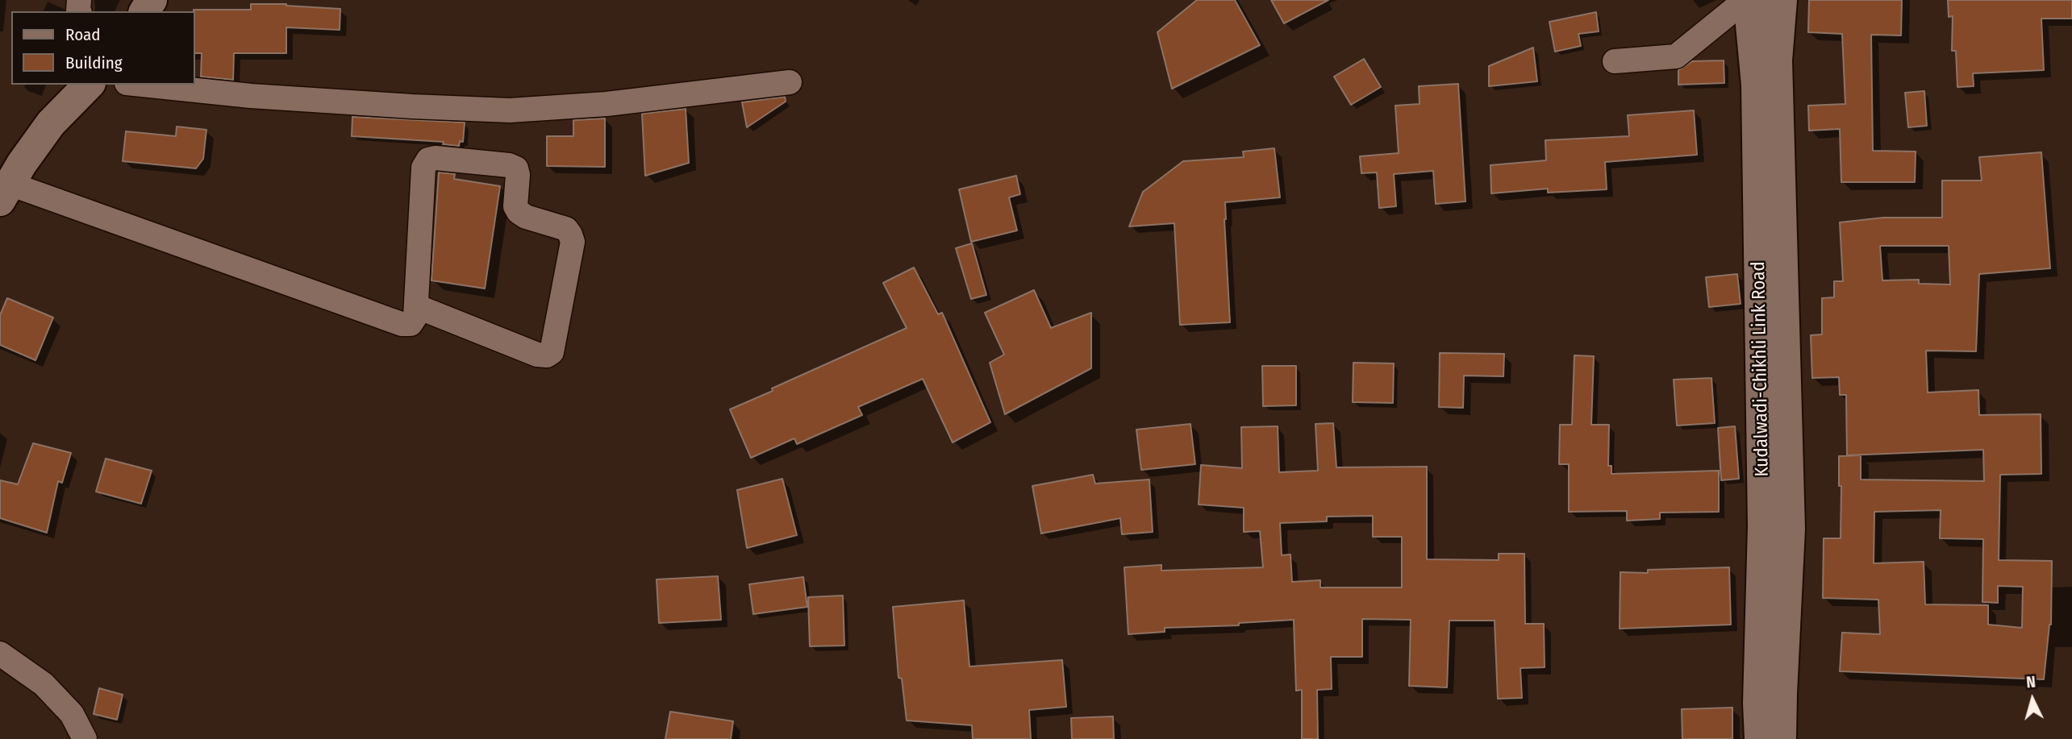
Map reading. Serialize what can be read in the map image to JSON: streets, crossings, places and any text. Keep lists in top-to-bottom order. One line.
{"streets":{"main road":["Kudalwadi-Chikhli Link Road"]},"legend":["Road","Building"],"north":"top"}
